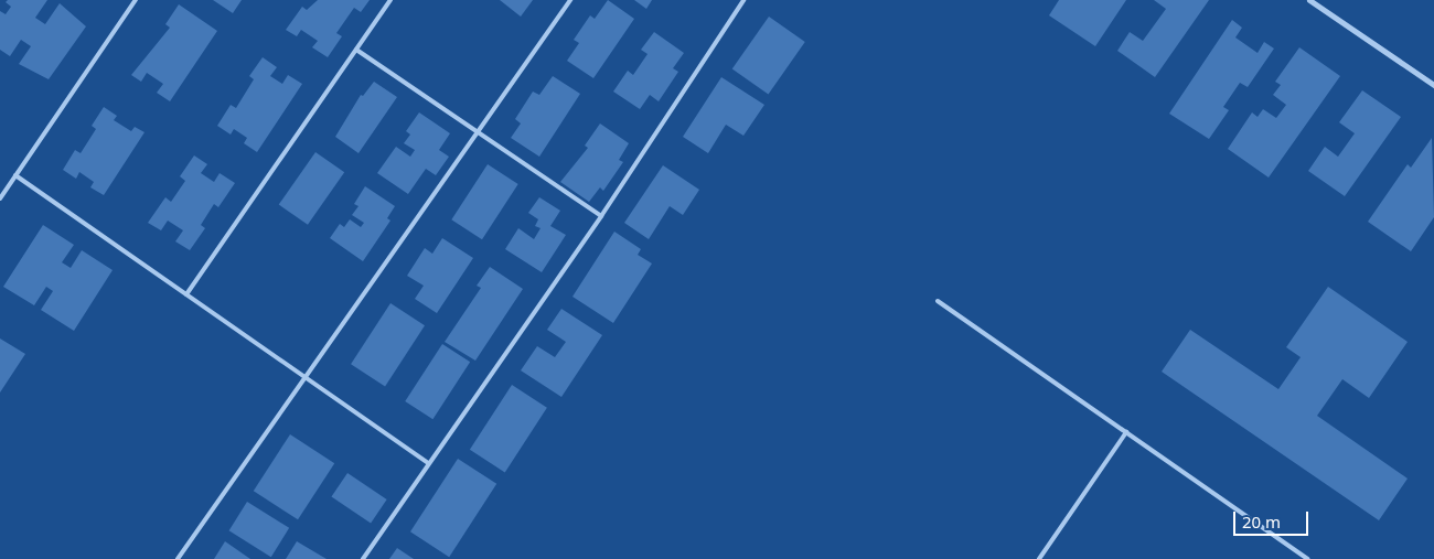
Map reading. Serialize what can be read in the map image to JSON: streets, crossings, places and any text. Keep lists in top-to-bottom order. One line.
{"scale_bar":"20 m"}
